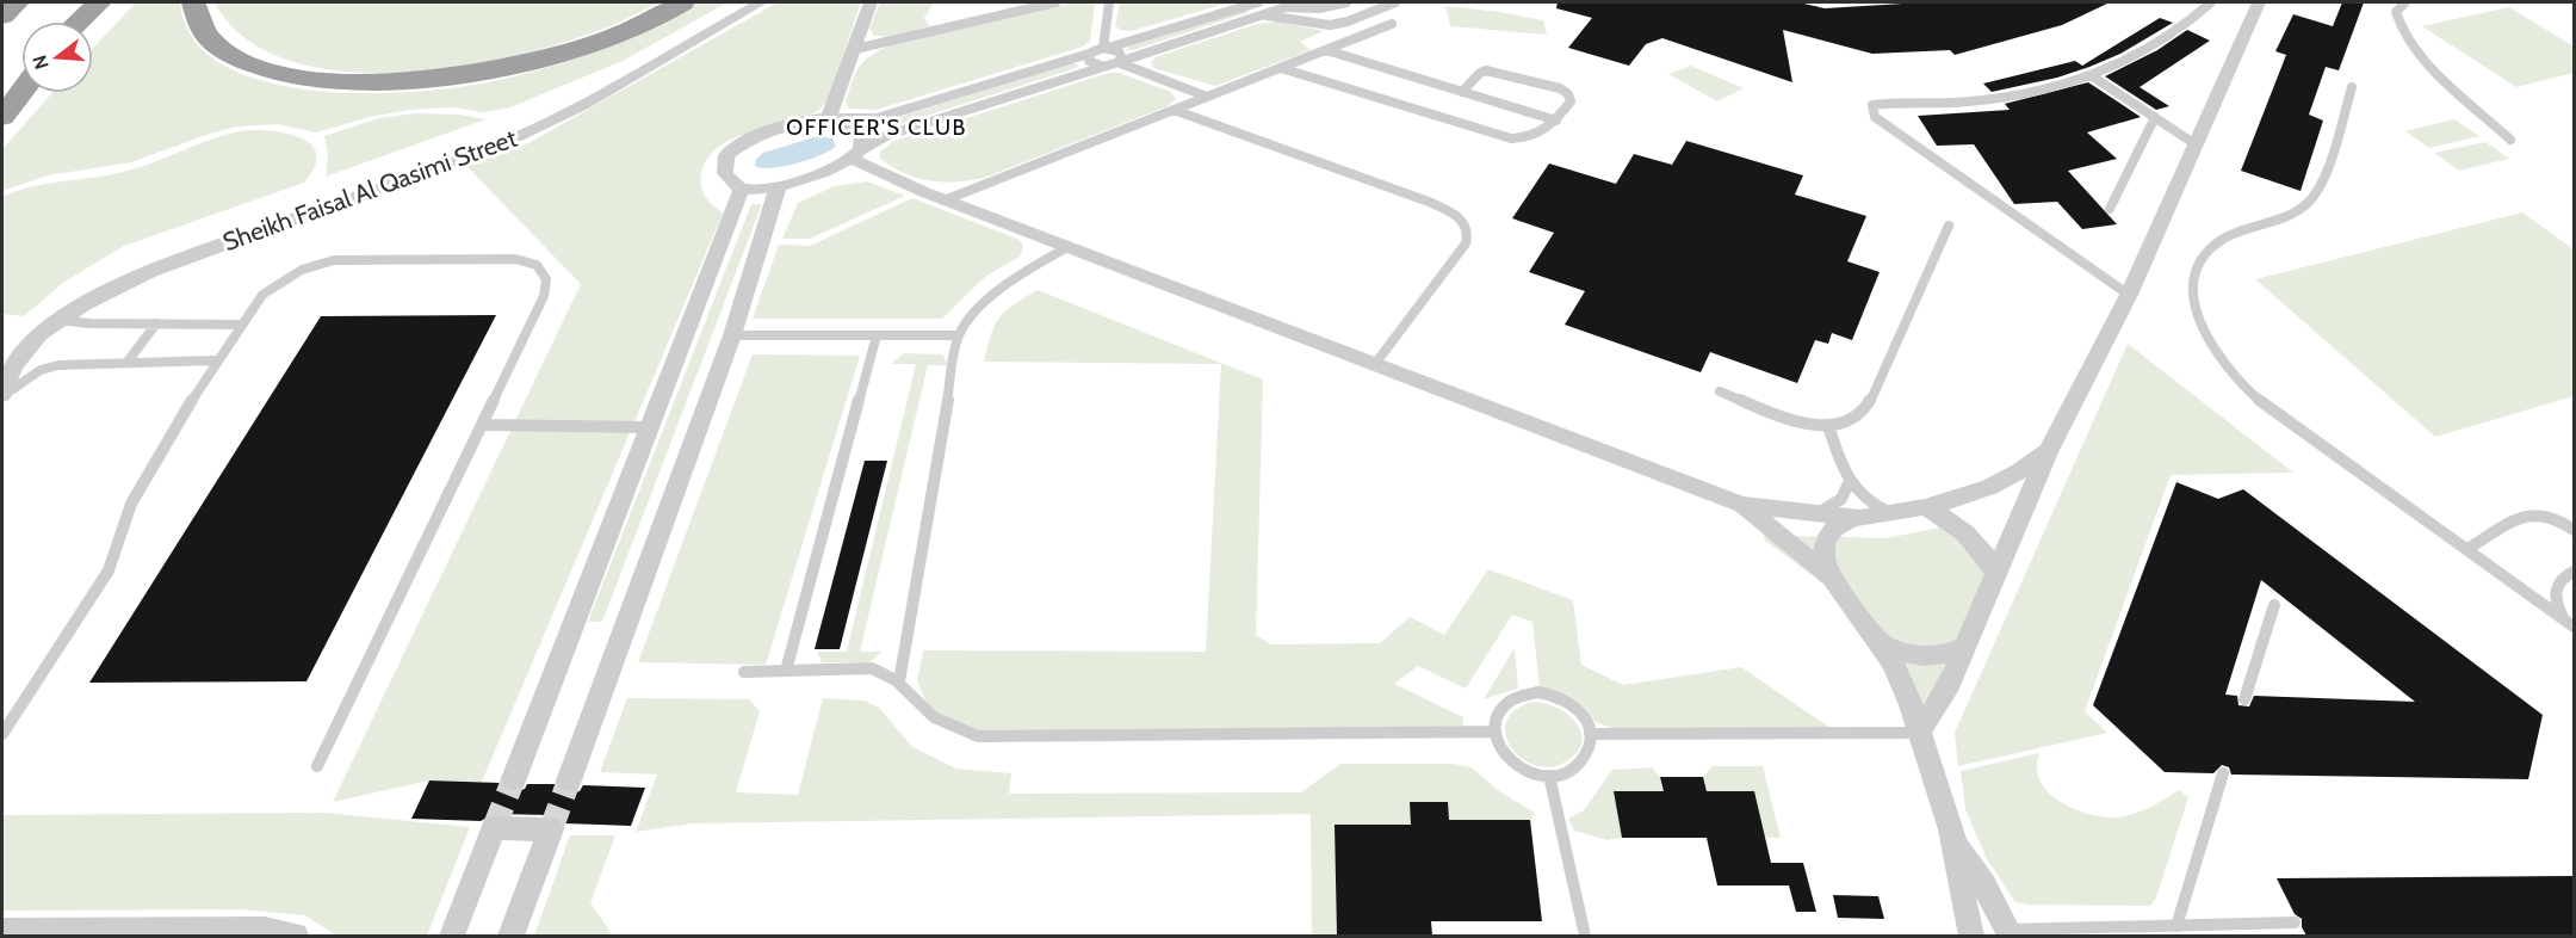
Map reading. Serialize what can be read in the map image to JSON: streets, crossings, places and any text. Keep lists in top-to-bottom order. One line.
{"streets":{"street":["Sheikh Faisal Al Qasimi Street"]},"districts":["OFFICER'S CLUB"],"north":"left"}
